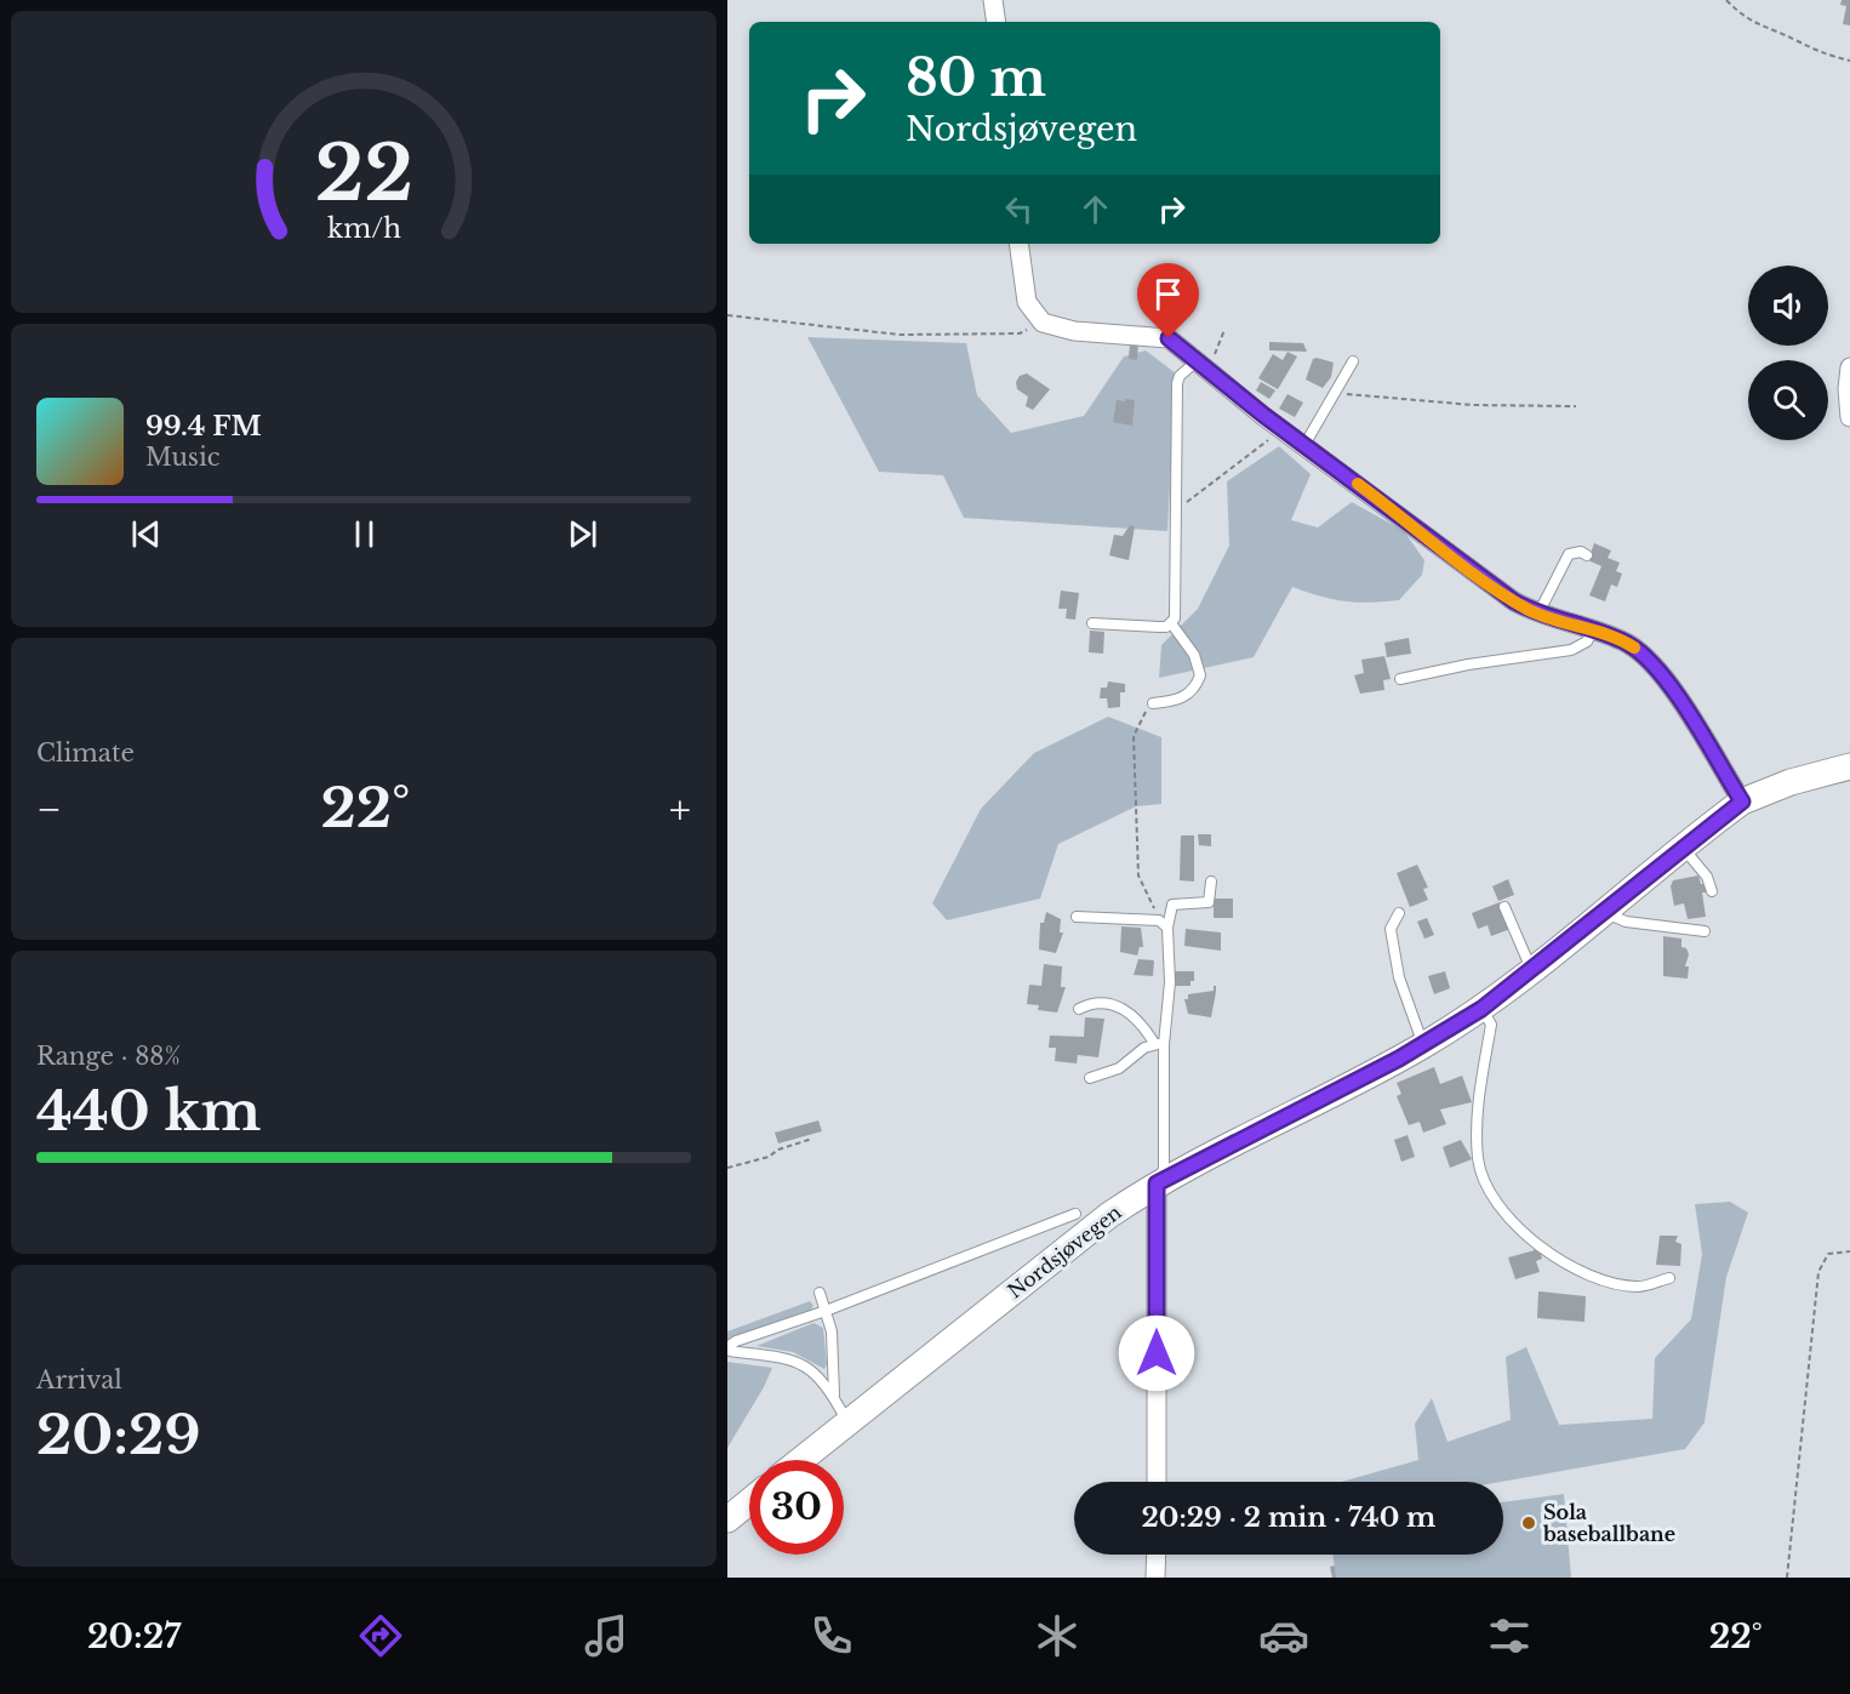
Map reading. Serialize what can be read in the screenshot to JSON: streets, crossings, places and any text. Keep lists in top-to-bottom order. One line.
{"streets":{"street":["Nordsjøvegen"]},"places":["Sola baseballbane"],"page":{"turn":["80 m","Nordsjøvegen"],"song":["99.4 FM","Music"],"tile":["Climate",["Range · 88%","440 km"],["Arrival","20:29"]],"heat":["−","22°","+"],"limit":"30","trip":"20:29 · 2 min · 740 m","tabs":["20:27","22°"],"gauge":["22","km/h"]}}
